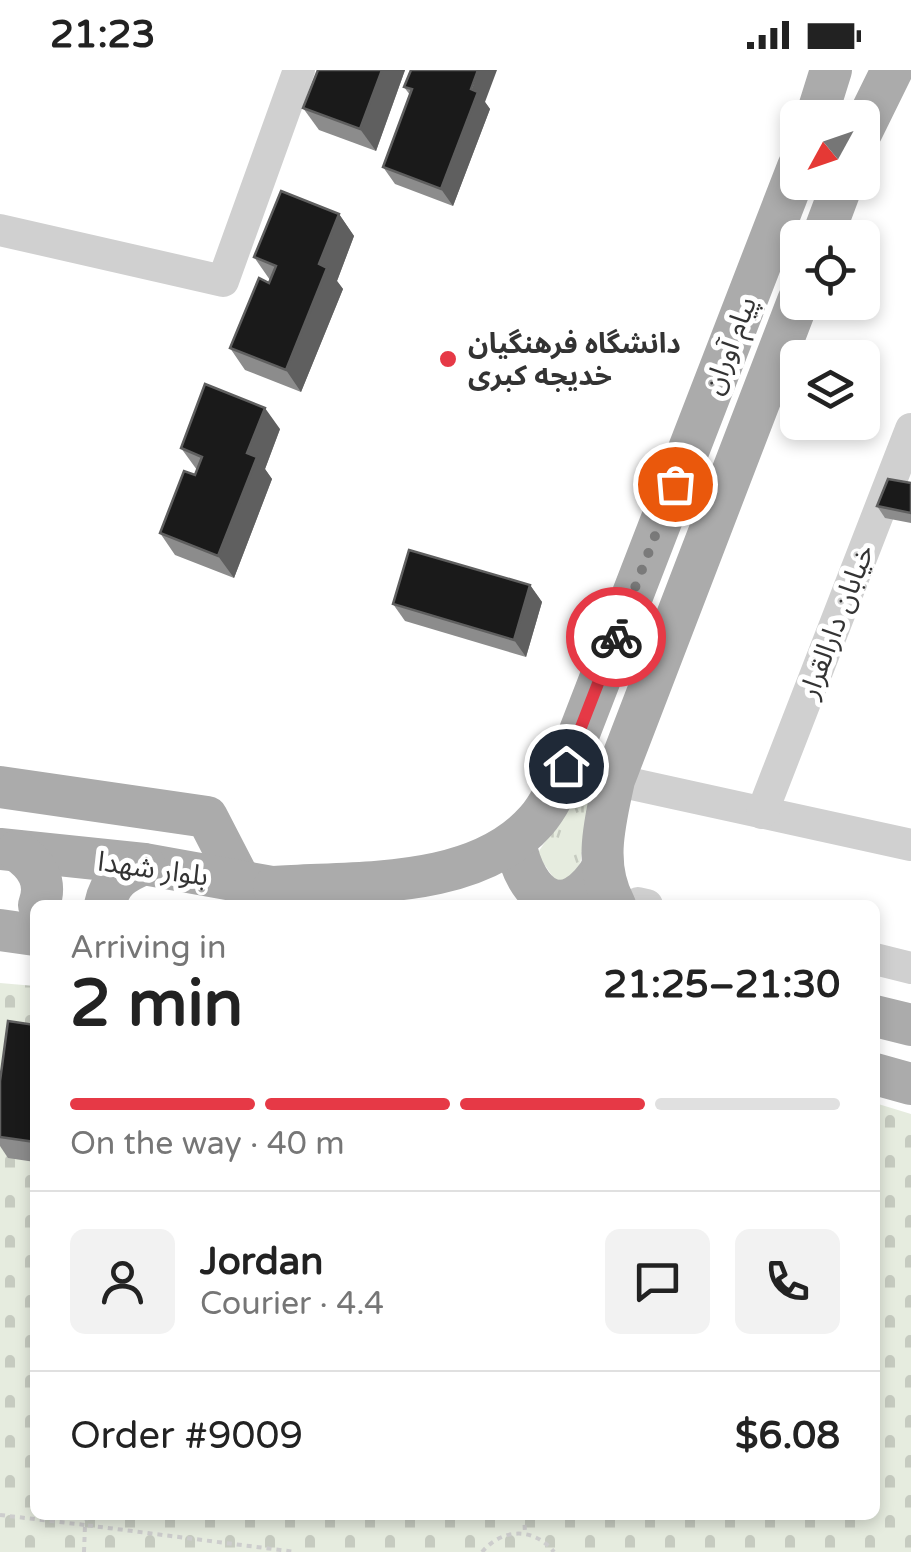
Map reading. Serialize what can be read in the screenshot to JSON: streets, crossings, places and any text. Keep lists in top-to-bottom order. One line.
{"streets":{"main road":["پیام آوران","بلوار شهدا"],"street":["خیابان دارالقرار"]},"crossings":[["پیام آوران","بلوار شهدا"]],"places":["دانشگاه فرهنگیان خدیجه کبری"],"north":"bottom left","page":{"status":"21:23","heading":["2 min","Arriving in","21:25–21:30"],"panel":["Jordan","Courier · 4.4","Order #9009","$6.08"],"bar":"On the way · 40 m"}}
